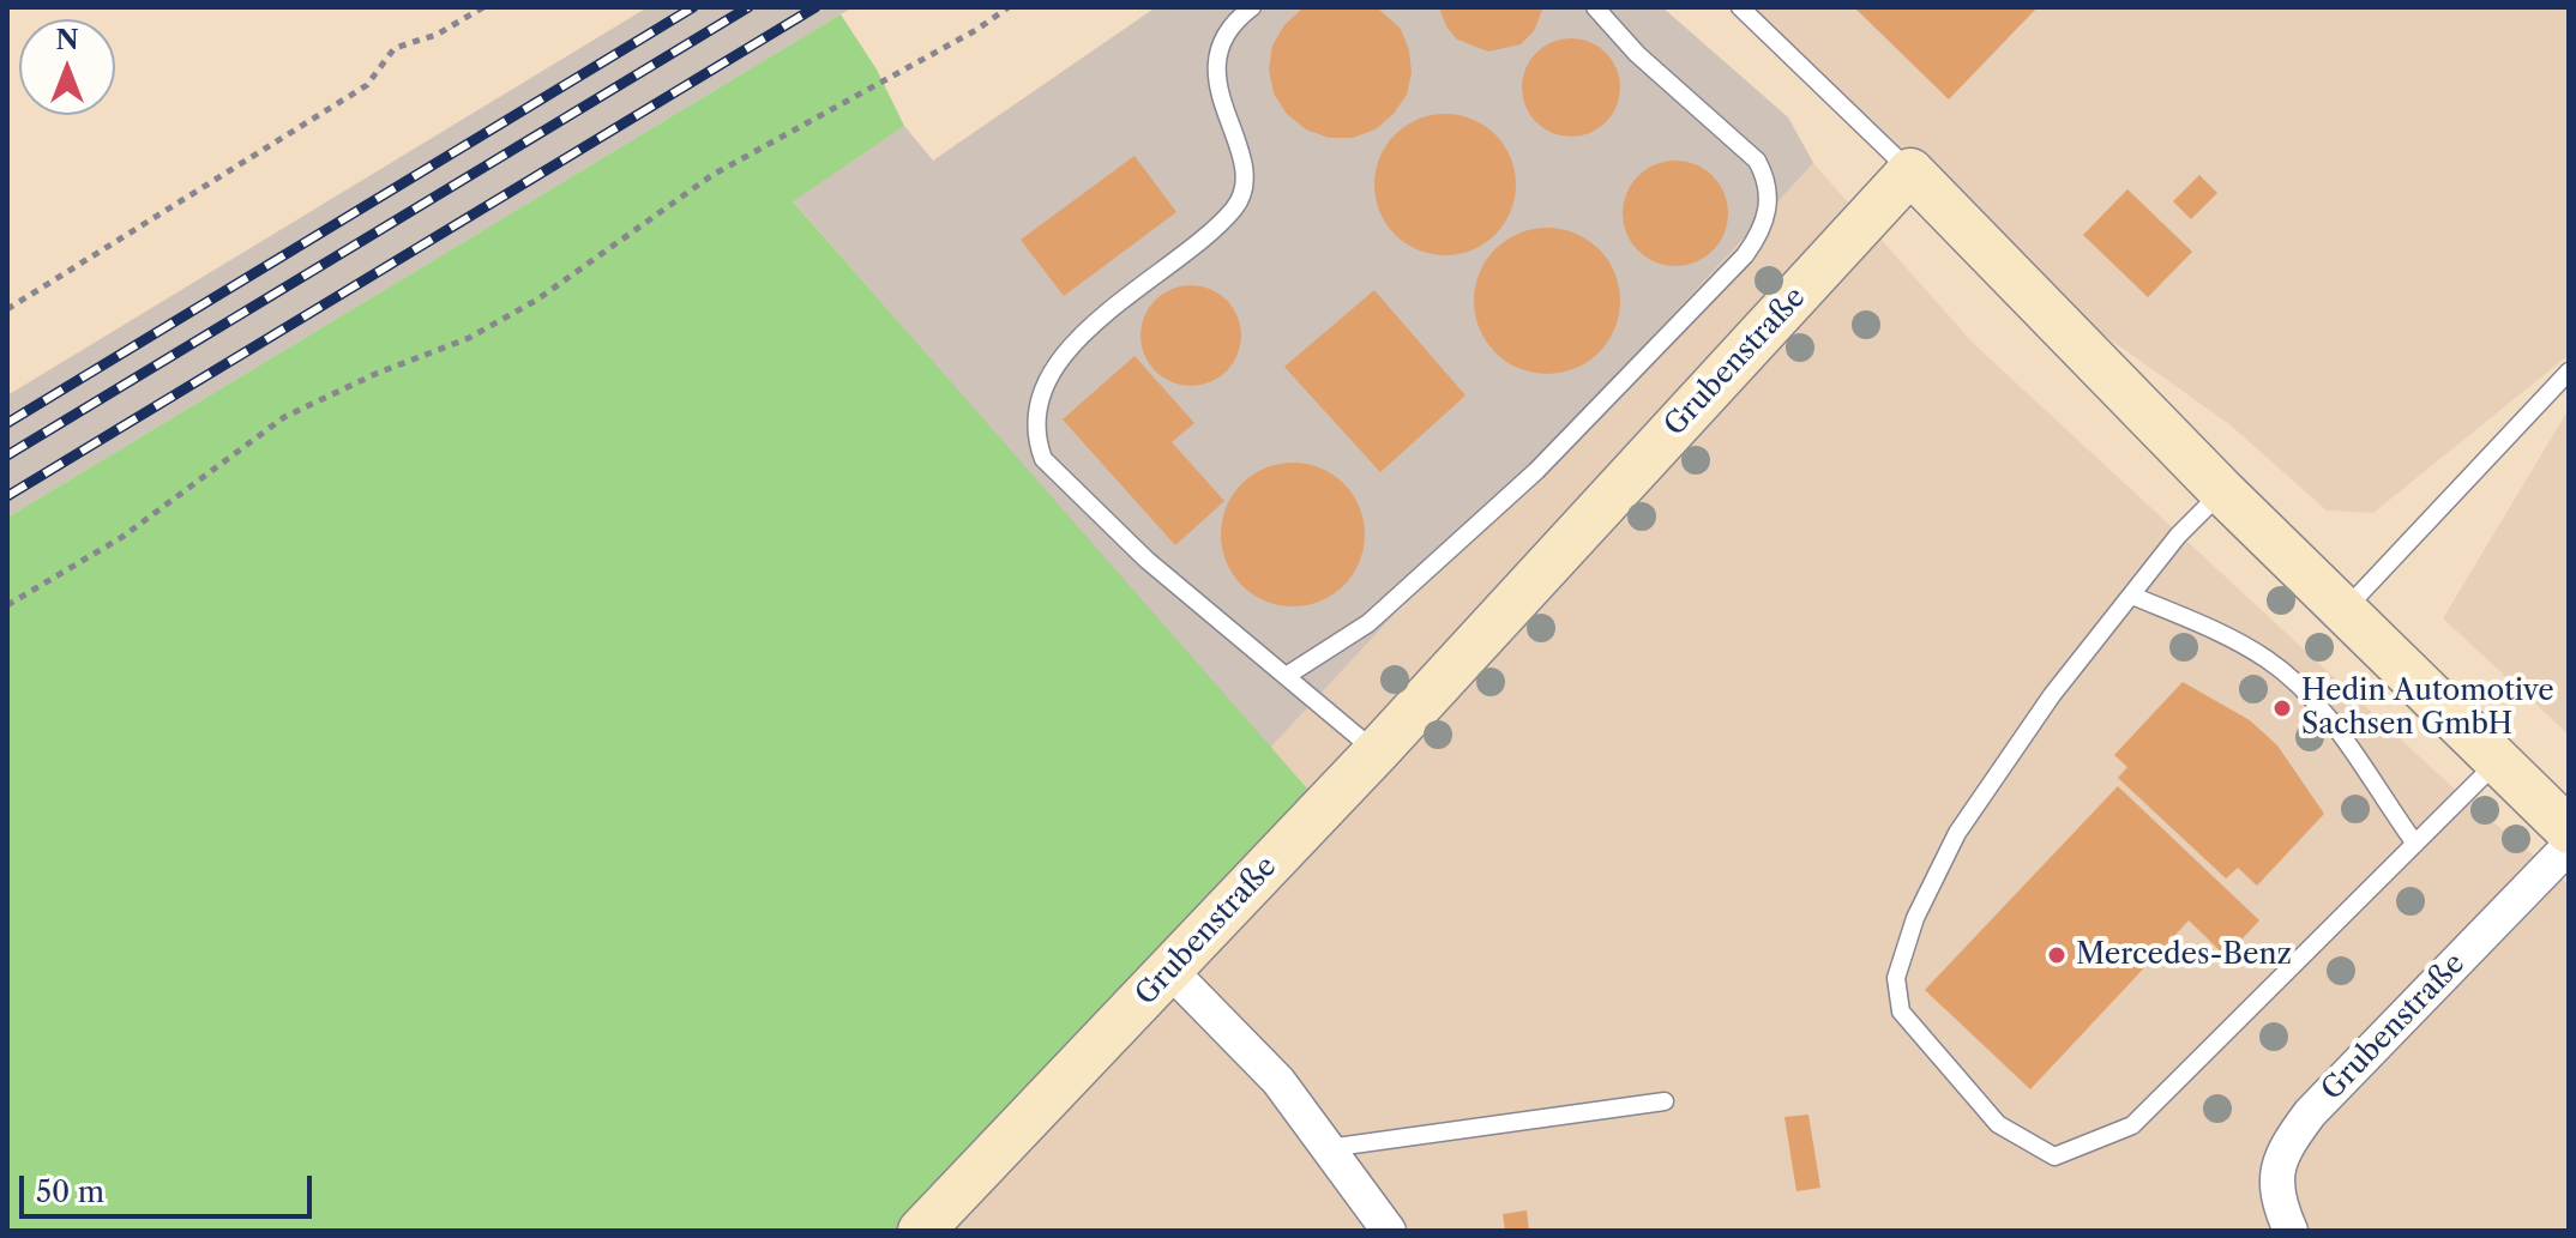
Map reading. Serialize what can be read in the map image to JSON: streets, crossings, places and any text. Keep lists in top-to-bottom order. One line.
{"streets":{"street":["Grubenstraße"]},"places":["Hedin Automotive Sachsen GmbH","Mercedes-Benz"],"scale_bar":"50 m","north":"top"}
